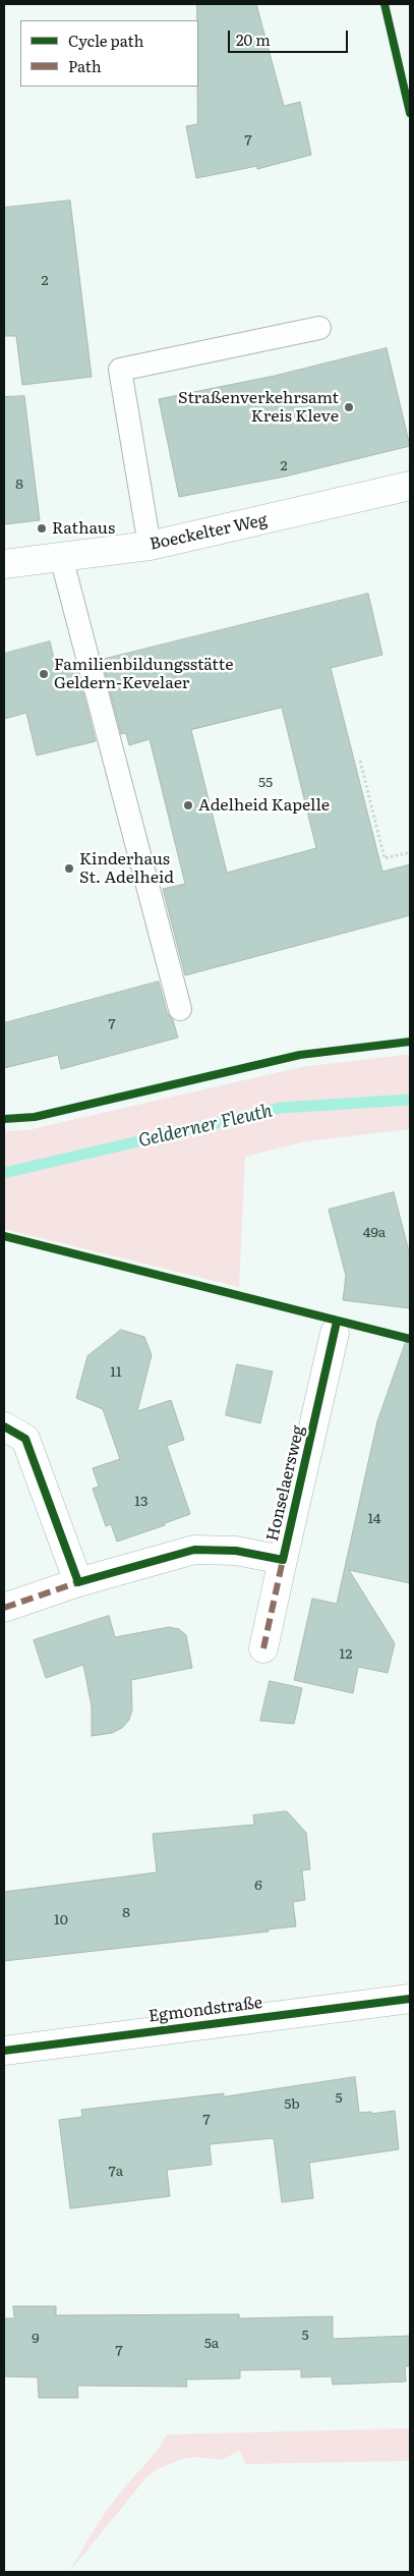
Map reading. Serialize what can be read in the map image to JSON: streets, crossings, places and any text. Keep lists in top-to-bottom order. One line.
{"streets":{"street":["Boeckelter Weg","Honselaersweg","Egmondstraße"]},"water":["Gelderner Fleuth"],"places":["Straßenverkehrsamt Kreis Kleve","Rathaus","Familienbildungsstätte Geldern-Kevelaer","Adelheid Kapelle","Kinderhaus St. Adelheid"],"house_numbers":["7","2","2","8","55","7","49a","11","13","14","12","6","8","10","5","5b","7","7a","5","9","5a","7"],"legend":["Cycle path","Path"],"scale_bar":"20 m"}
